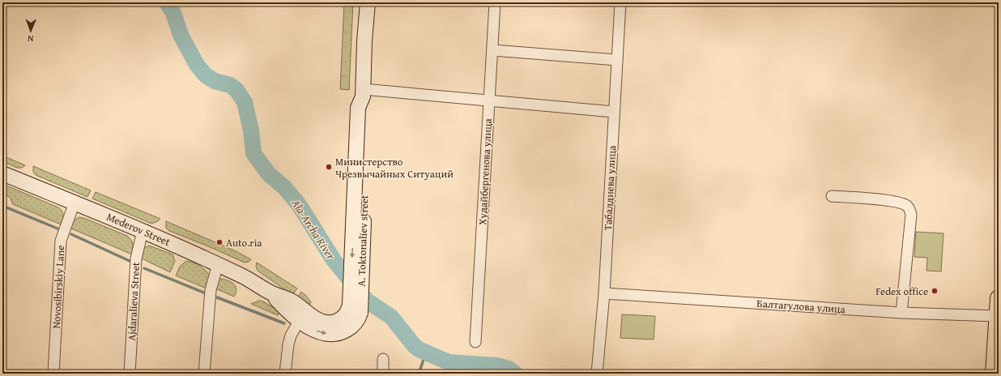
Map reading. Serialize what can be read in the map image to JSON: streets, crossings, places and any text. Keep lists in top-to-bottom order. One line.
{"streets":{"main road":["Mederov Street","A. Toktonaliev street"],"street":["Худайбергенова улица","Табалдиева улица","Novosibirskiy Lane","Ajdaralieva Street","Балтагулова улица"]},"crossings":[["Табалдиева улица","Балтагулова улица"],["Mederov Street","A. Toktonaliev street"],["Mederov Street","Novosibirskiy Lane"],["Mederov Street","Ajdaralieva Street"]],"water":["Ala-Archa River"],"places":["Министерство Чрезвычайных Ситуаций","Auto.ria","Fedex office"],"north":"bottom"}
